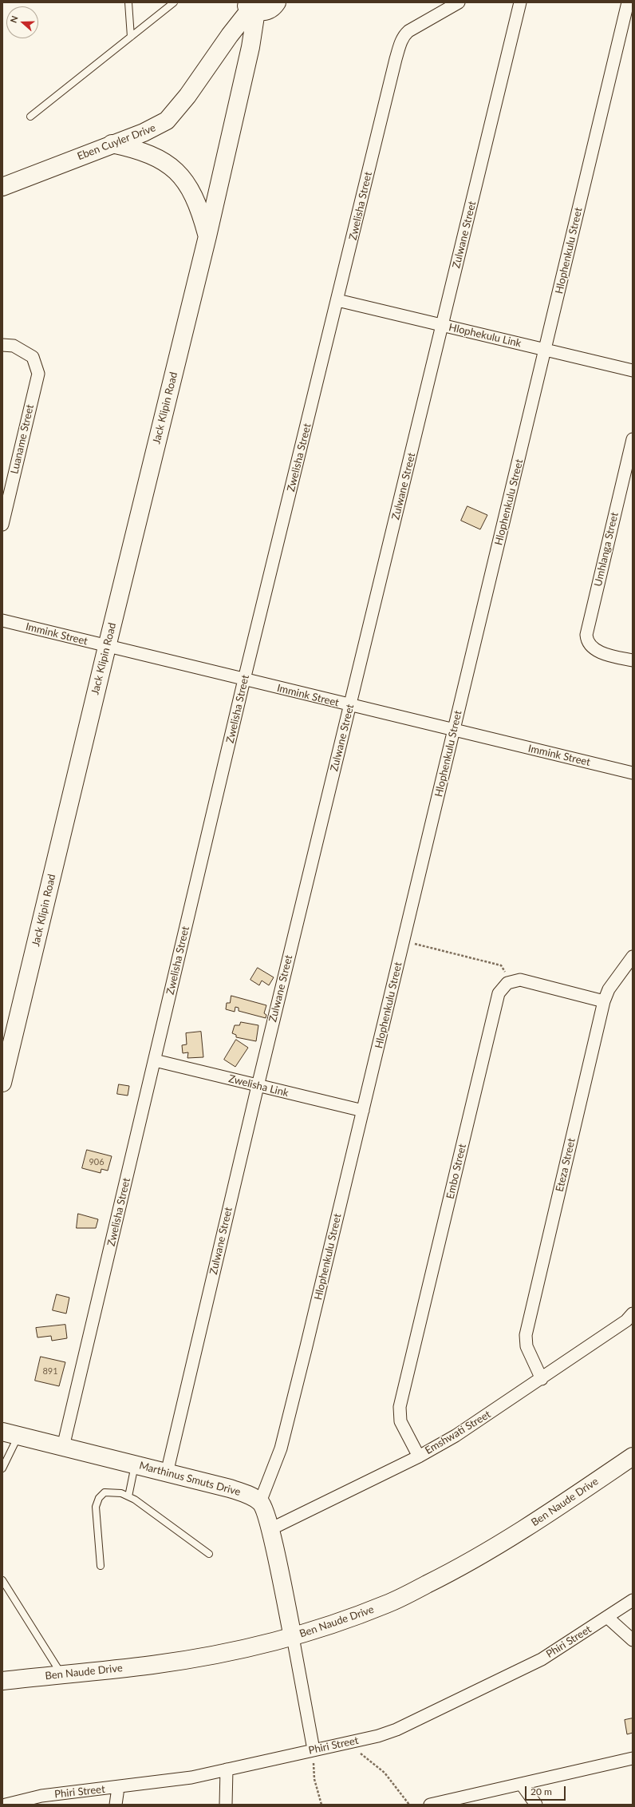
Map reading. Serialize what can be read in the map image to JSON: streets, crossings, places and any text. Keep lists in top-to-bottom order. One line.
{"streets":{"street":["Eben Cuyler Drive","Zwelisha Street","Zulwane Street","Hlophenkulu Street","Hlophekulu Link","Jack Klipin Road","Luaname Street","Umhlanga Street","Immink Street","Zwelisha Link","Eteza Street","Embo Street","Emshwati Street","Marthinus Smuts Drive","Ben Naude Drive","Phiri Street"]},"crossings":[["Zwelisha Street","Hlophekulu Link"],["Zwelisha Street","Immink Street"],["Zwelisha Street","Zwelisha Link"],["Zwelisha Street","Marthinus Smuts Drive"],["Zulwane Street","Hlophekulu Link"],["Zulwane Street","Immink Street"],["Zulwane Street","Zwelisha Link"],["Zulwane Street","Marthinus Smuts Drive"],["Hlophenkulu Street","Hlophekulu Link"],["Hlophenkulu Street","Immink Street"],["Hlophenkulu Street","Zwelisha Link"],["Hlophenkulu Street","Marthinus Smuts Drive"],["Jack Klipin Road","Immink Street"],["Eteza Street","Emshwati Street"],["Embo Street","Emshwati Street"]],"house_numbers":["906","891"],"scale_bar":"20 m","north":"left"}
